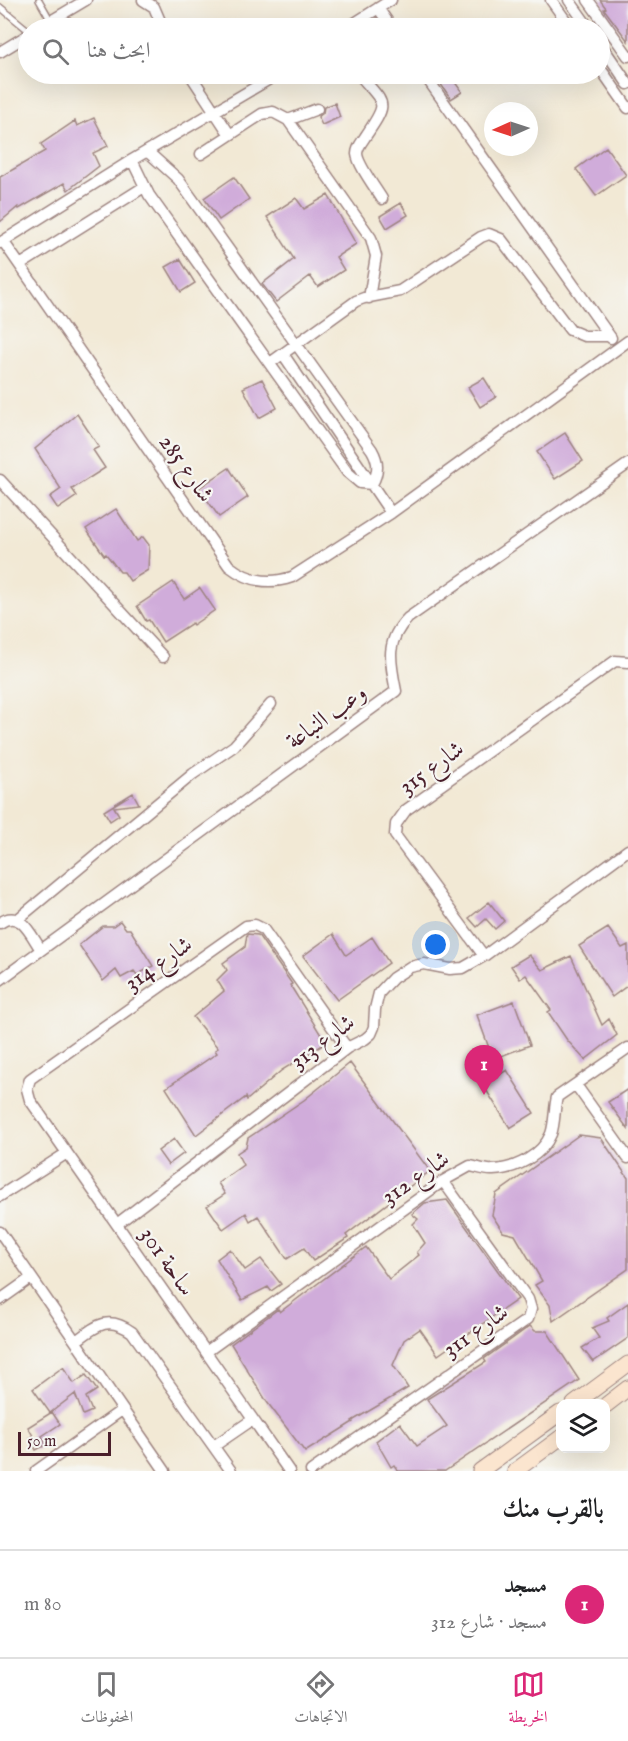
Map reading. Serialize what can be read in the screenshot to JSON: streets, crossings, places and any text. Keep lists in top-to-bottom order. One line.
{"streets":{"street":["شارع 285","وعب النباعة","شارع 315","شارع 314","شارع 313","شارع 312","ساحة 301","شارع 311"]},"crossings":[["شارع 315","شارع 313"],["شارع 314","شارع 313"],["شارع 314","ساحة 301"],["شارع 313","ساحة 301"],["شارع 312","ساحة 301"],["شارع 312","شارع 311"]],"scale_bar":"50 m","north":"left","page":{"search":"ابحث هنا","pins":"1","scale":"50 m","heading":"بالقرب منك","list":[{"mark":"1","name":"مسجد","note":"مسجد · شارع 312","value":"80 m"}],"nav":["الخريطة","الاتجاهات","المحفوظات"]}}
